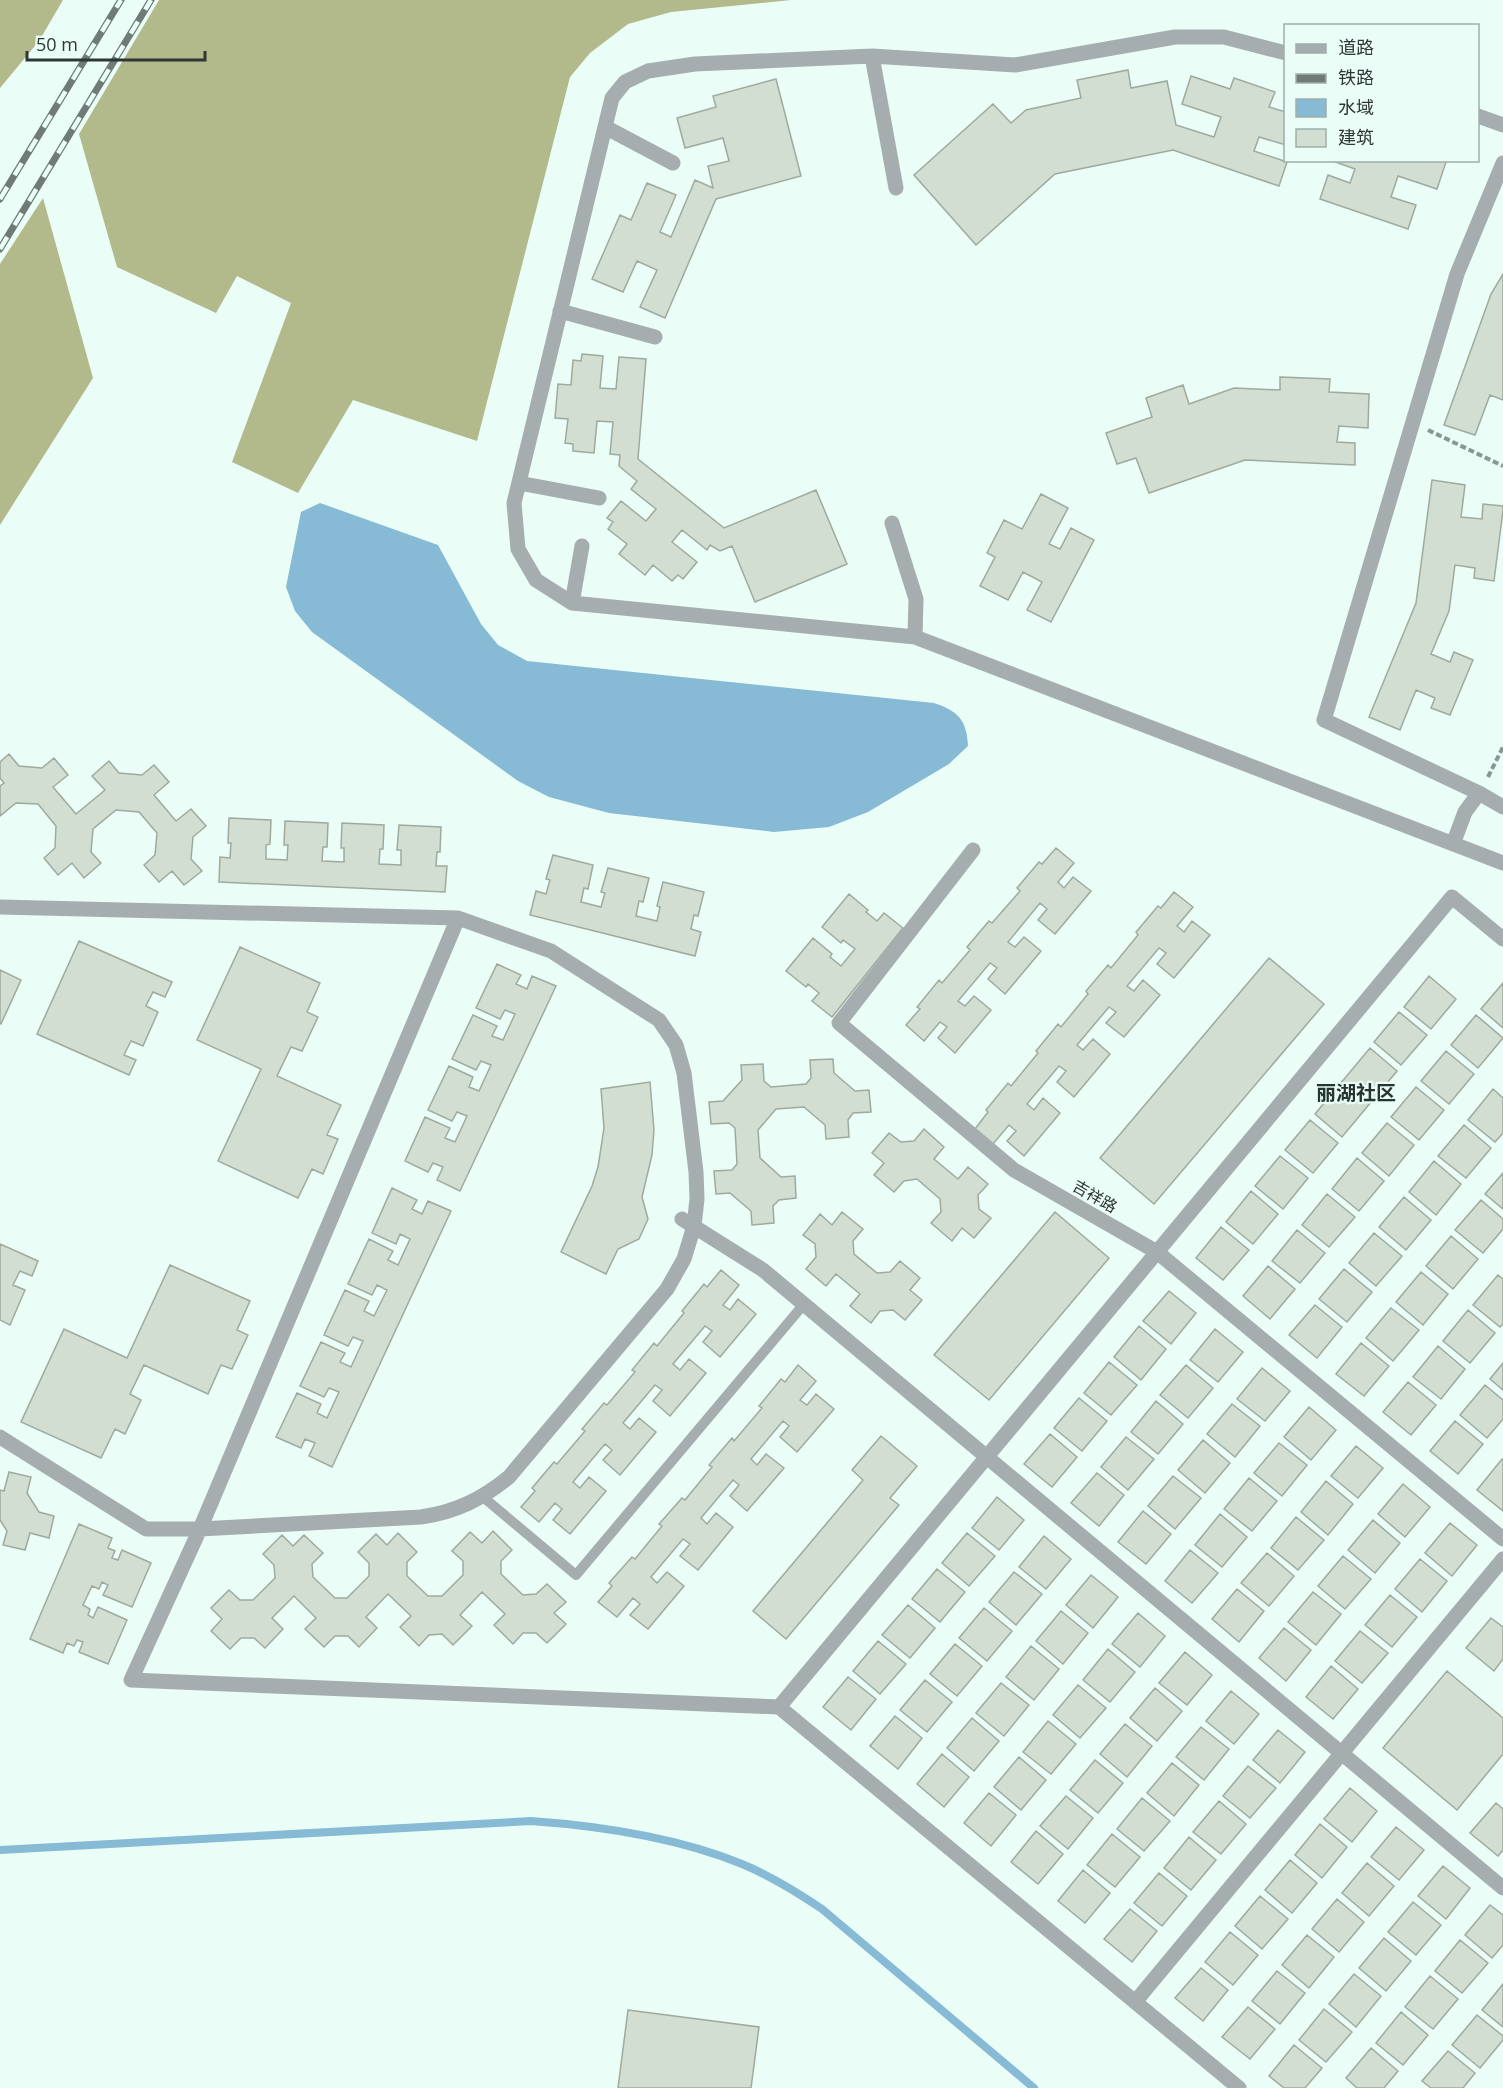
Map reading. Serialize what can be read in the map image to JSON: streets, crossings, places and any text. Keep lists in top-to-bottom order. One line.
{"streets":{"street":["吉祥路"]},"districts":["丽湖社区"],"legend":["道路","铁路","水域","建筑"],"scale_bar":"50 m"}
